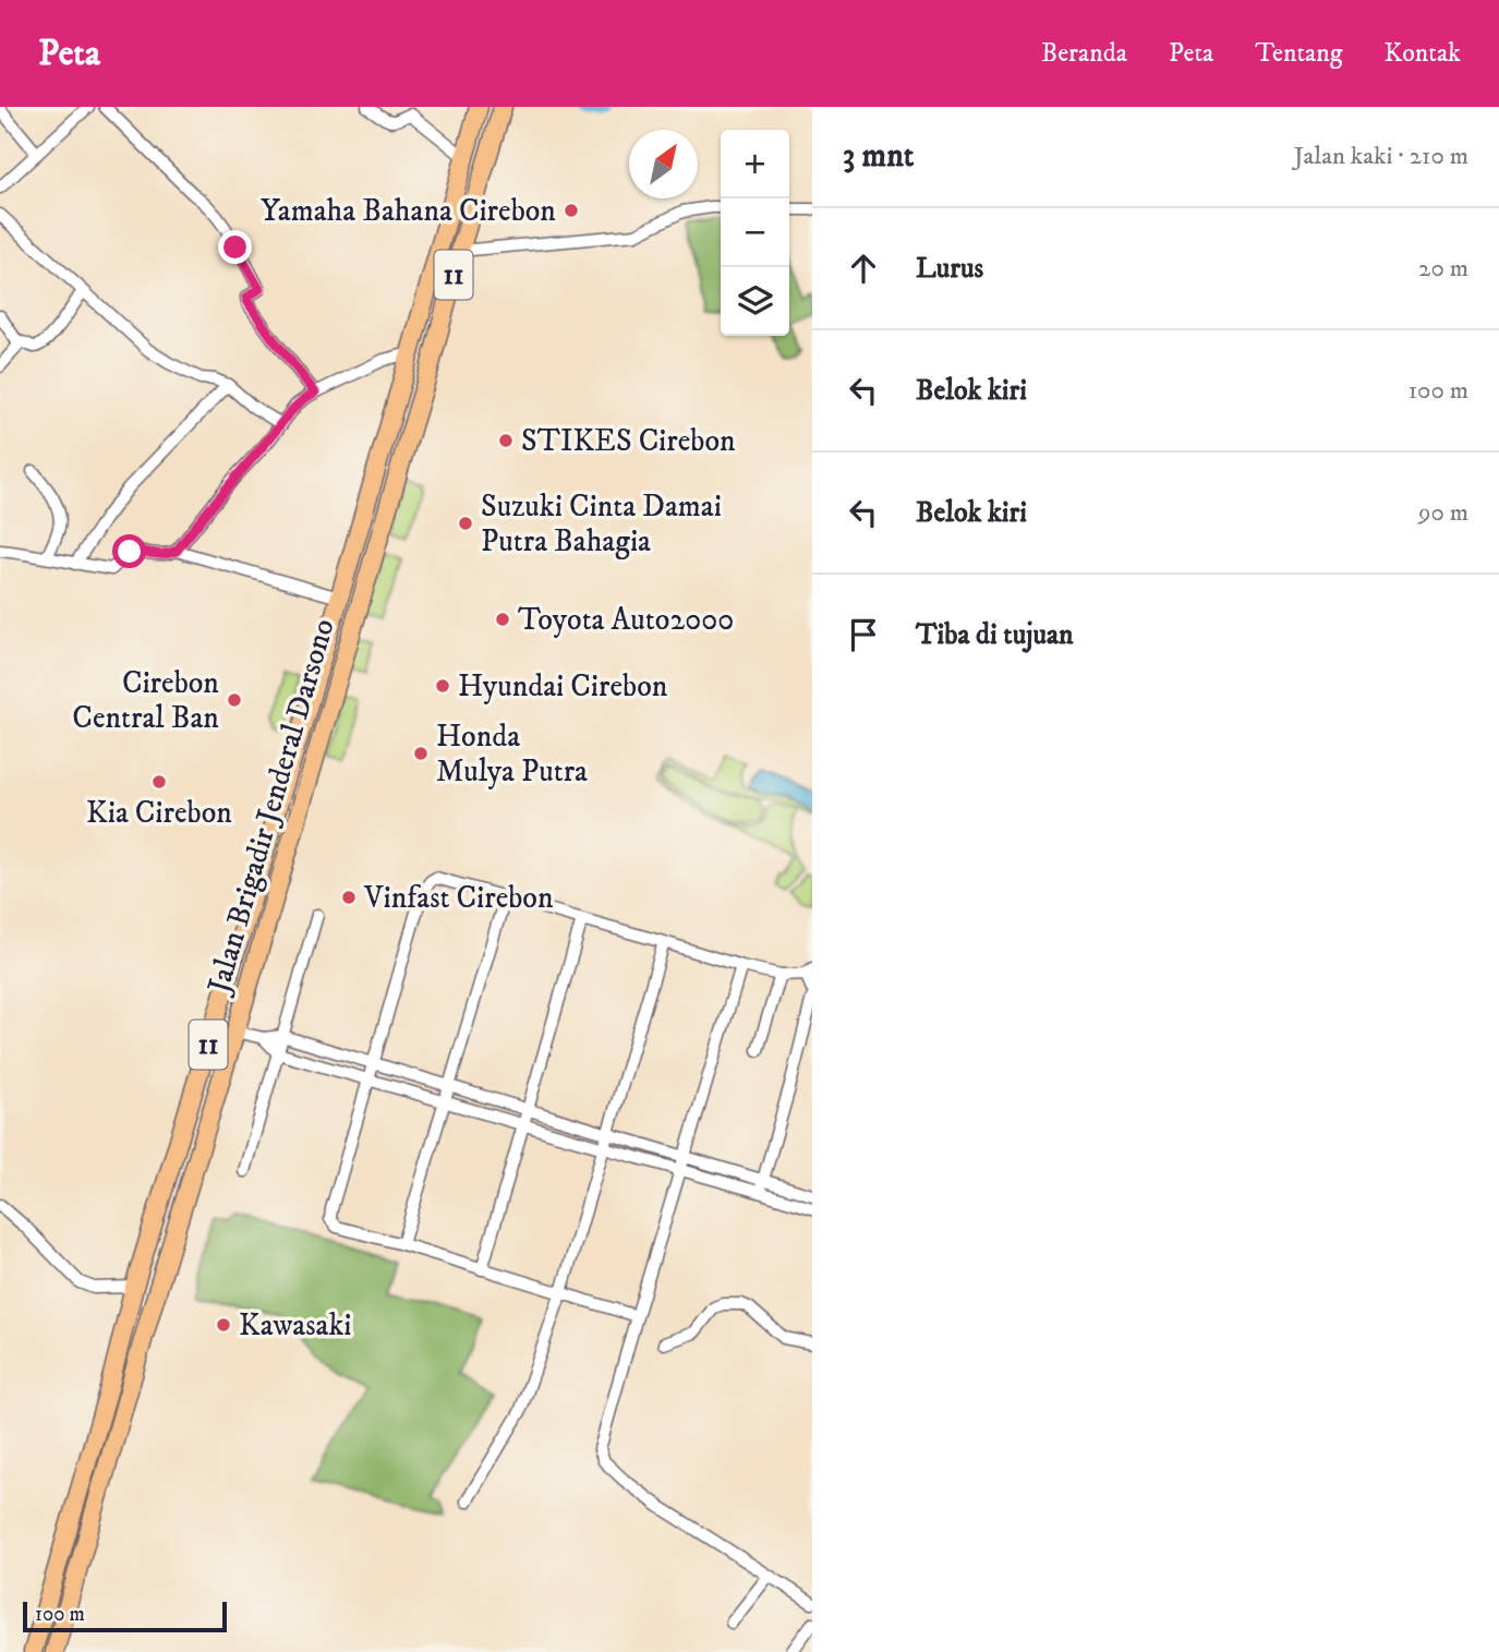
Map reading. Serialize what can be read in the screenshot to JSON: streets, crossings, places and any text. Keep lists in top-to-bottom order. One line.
{"streets":{"highway":["11","Jalan Brigadir Jenderal Darsono"]},"places":["Yamaha Bahana Cirebon","STIKES Cirebon","Suzuki Cinta Damai Putra Bahagia","Toyota Auto2000","Hyundai Cirebon","Cirebon Central Ban","Honda Mulya Putra","Kia Cirebon","Vinfast Cirebon","Kawasaki"],"scale_bar":"100 m","north":"top right","page":{"header":"Peta","nav":["Beranda","Peta","Tentang","Kontak"],"heading":["3 mnt","Jalan kaki · 210 m"],"map_buttons":["+","−"],"list":[["Lurus","20 m"],["Belok kiri","100 m"],["Belok kiri","90 m"],"Tiba di tujuan"],"scale":"100 m"}}
